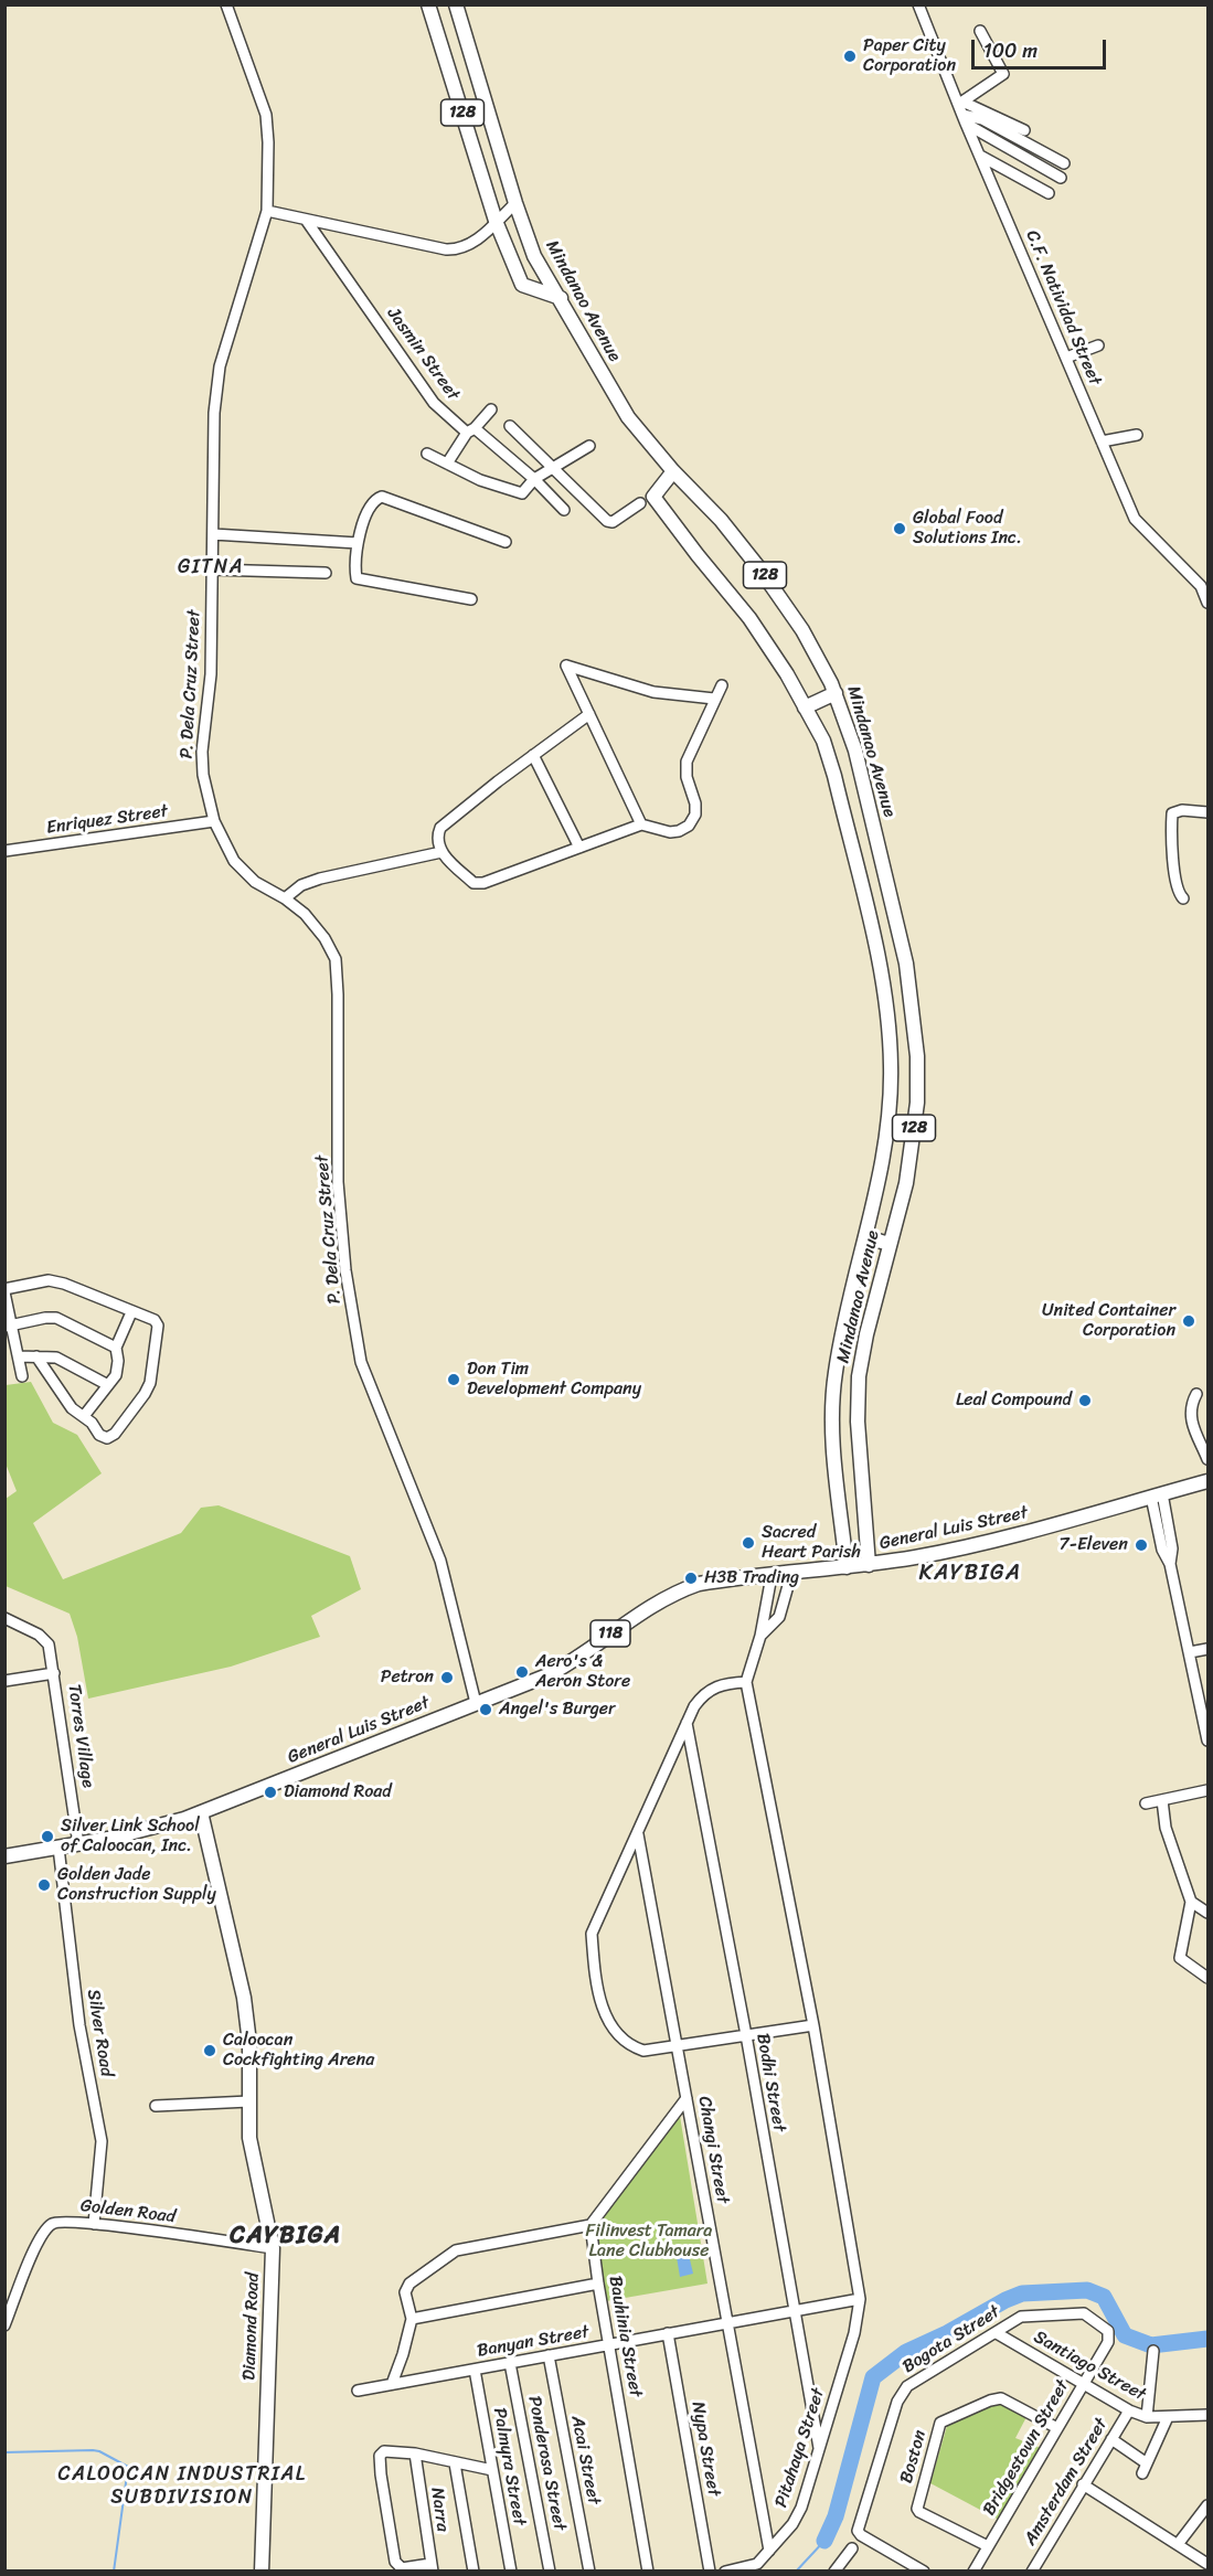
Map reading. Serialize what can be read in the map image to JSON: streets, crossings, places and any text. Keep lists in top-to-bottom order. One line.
{"streets":{"main road":["128","Mindanao Avenue","General Luis Street","118","Diamond Road"],"street":["C.F. Natividad Street","Jasmin Street","P. Dela Cruz Street","Enriquez Street","Torres Village","Silver Road","Bodhi Street","Changi Street","Golden Road","Bauhinia Street","Bogota Street","Banyan Street","Santiago Street","Pitahaya Street","Bridgestown Street","Nypa Street","Boston","Acai Street","Ponderosa Street","Palmyra Street","Amsterdam Street","Narra"]},"crossings":[["128","Mindanao Avenue"],["Mindanao Avenue","General Luis Street"],["P. Dela Cruz Street","Enriquez Street"],["P. Dela Cruz Street","General Luis Street"],["General Luis Street","Torres Village"],["General Luis Street","Silver Road"],["General Luis Street","Diamond Road"],["Silver Road","Golden Road"],["Bodhi Street","Banyan Street"],["Bodhi Street","Pitahaya Street"],["Changi Street","Banyan Street"],["Changi Street","Pitahaya Street"],["Golden Road","Diamond Road"],["Bauhinia Street","Banyan Street"],["Bogota Street","Santiago Street"],["Bogota Street","Bridgestown Street"],["Banyan Street","Pitahaya Street"],["Banyan Street","Nypa Street"],["Banyan Street","Acai Street"],["Banyan Street","Ponderosa Street"],["Banyan Street","Palmyra Street"],["Santiago Street","Bridgestown Street"],["Santiago Street","Amsterdam Street"],["Bridgestown Street","Boston"]],"districts":["GITNA","KAYBIGA","CAYBIGA","CALOOCAN INDUSTRIAL SUBDIVISION"],"parks":["Filinvest Tamara Lane Clubhouse"],"places":["Paper City Corporation","Global Food Solutions Inc.","United Container Corporation","Don Tim Development Company","Leal Compound","Sacred Heart Parish","7-Eleven","H3B Trading","Aero's & Aeron Store","Petron","Angel's Burger","Diamond Road","Silver Link School of Caloocan, Inc.","Golden Jade Construction Supply","Caloocan Cockfighting Arena"],"scale_bar":"100 m"}
